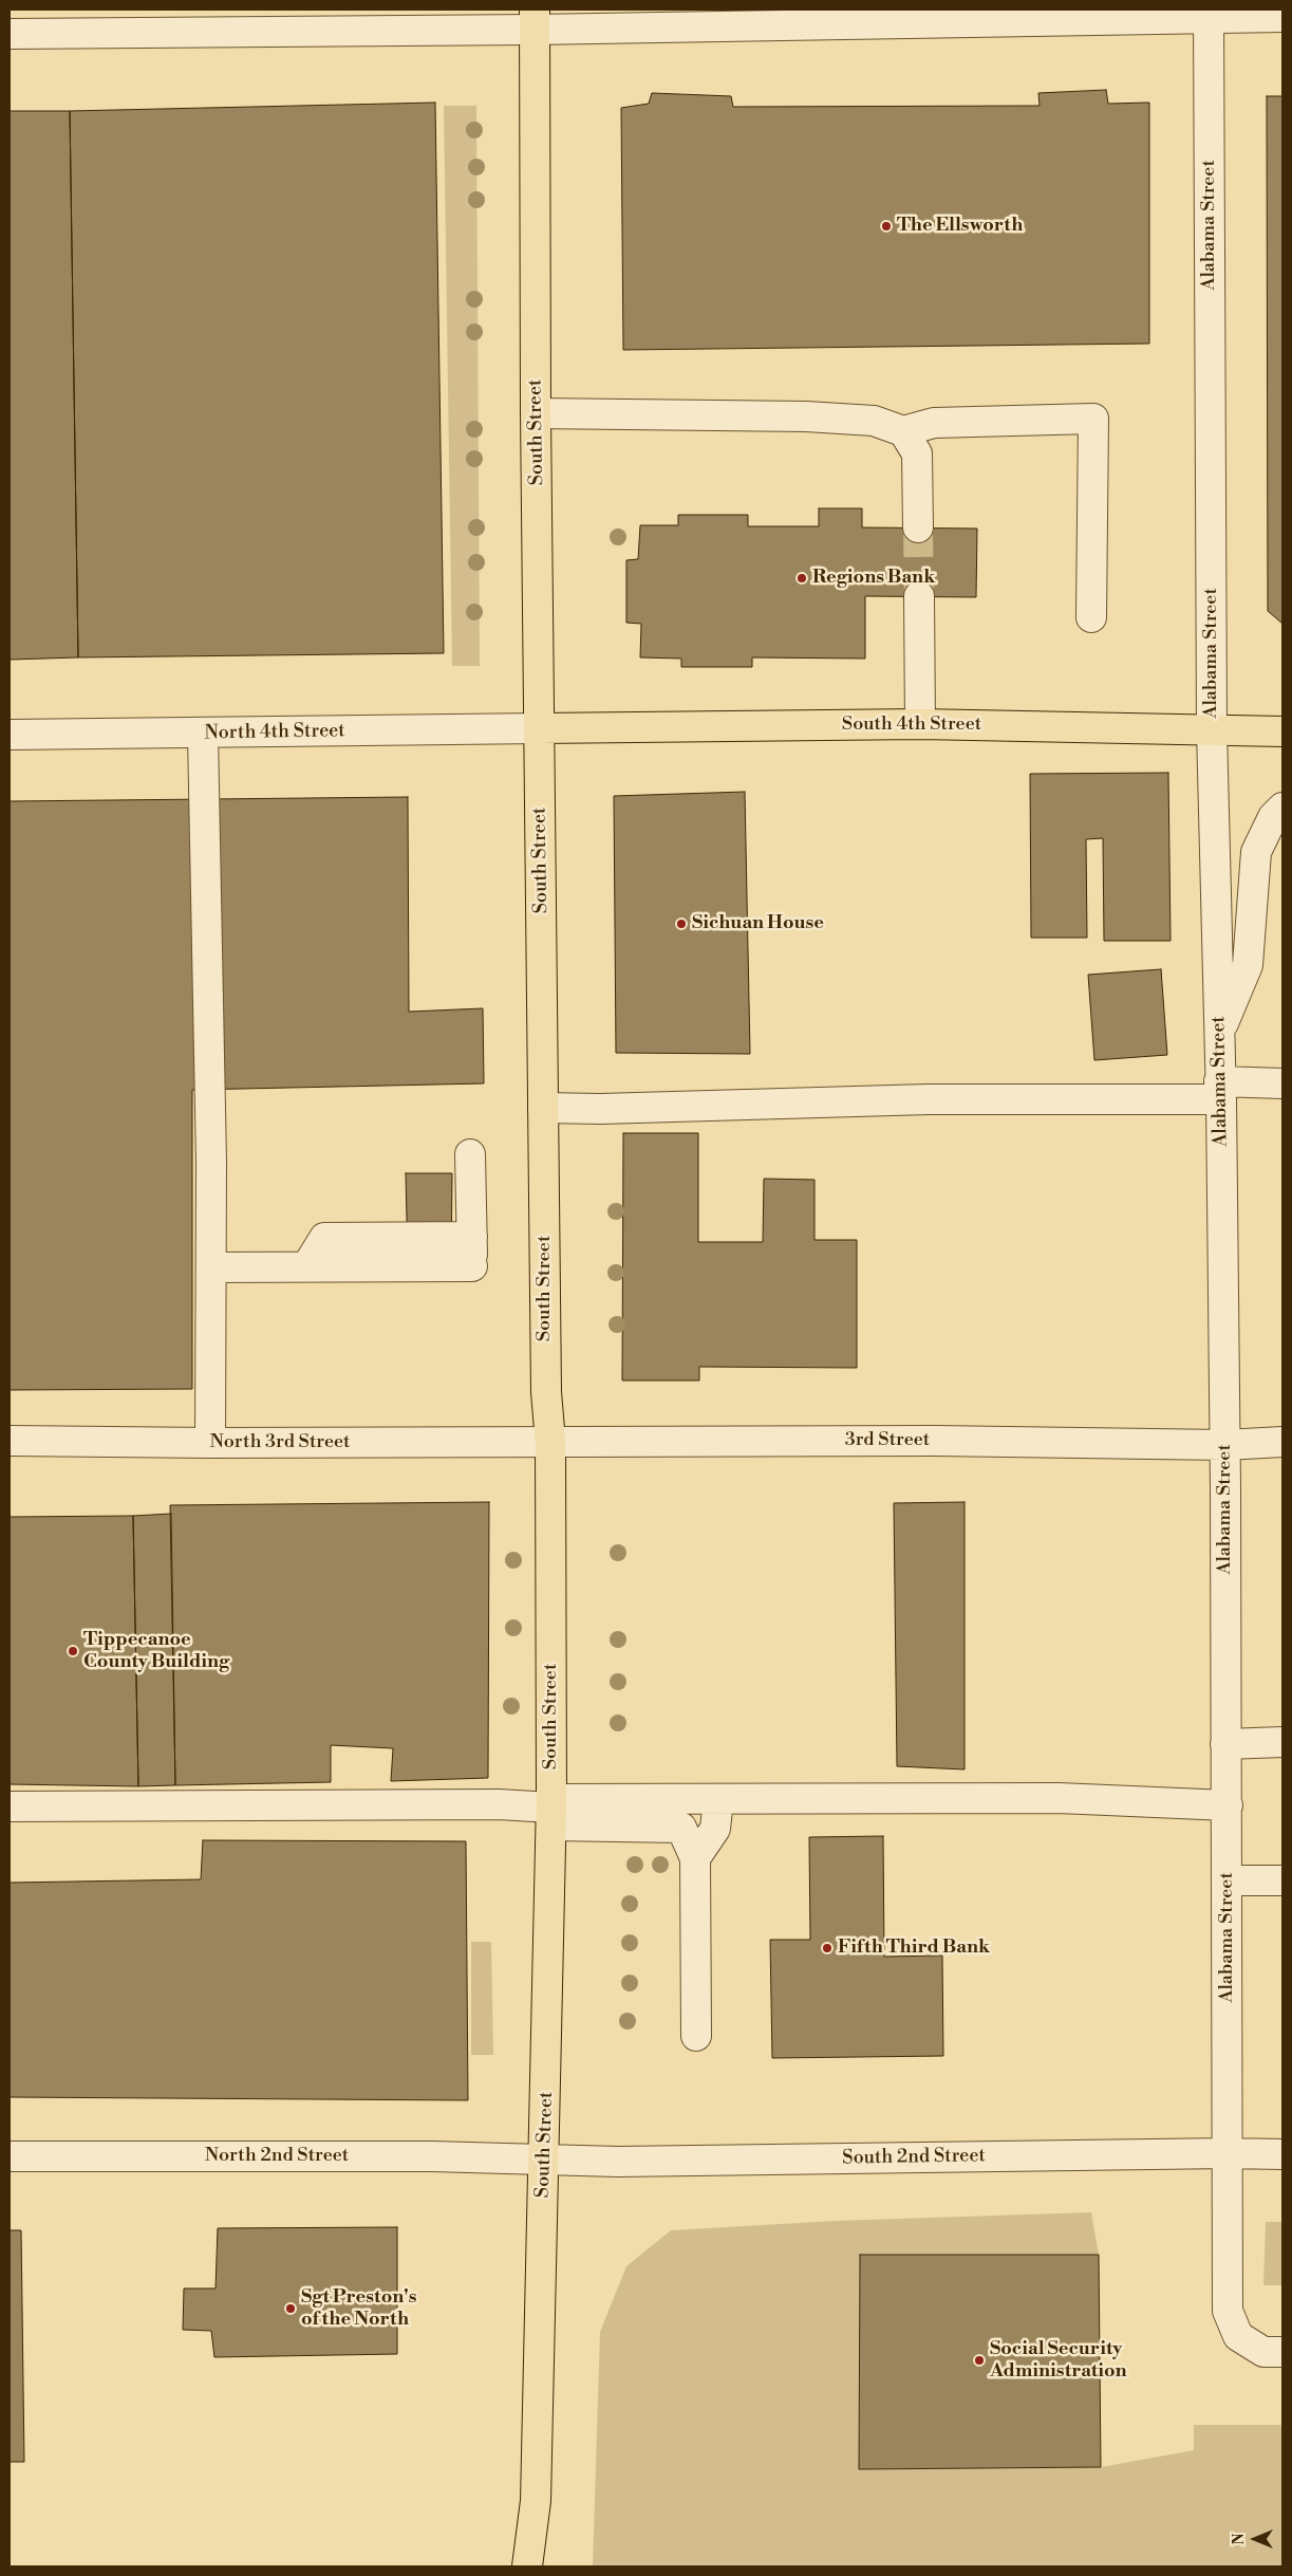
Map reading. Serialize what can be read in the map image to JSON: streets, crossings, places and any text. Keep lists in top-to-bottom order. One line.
{"streets":{"main road":["South Street","South 4th Street"],"street":["Alabama Street","North 4th Street","3rd Street","North 3rd Street","North 2nd Street","South 2nd Street"]},"crossings":[["Alabama Street","South 4th Street"],["Alabama Street","3rd Street"],["Alabama Street","South 2nd Street"],["South Street","South 4th Street"],["South Street","North 4th Street"],["South Street","3rd Street"],["South Street","North 3rd Street"],["South Street","North 2nd Street"],["South Street","South 2nd Street"],["South 4th Street","North 4th Street"],["3rd Street","North 3rd Street"],["North 2nd Street","South 2nd Street"]],"places":["The Ellsworth","Regions Bank","Sichuan House","Tippecanoe County Building","Fifth Third Bank","Sgt Preston's of the North","Social Security Administration"],"north":"left"}
